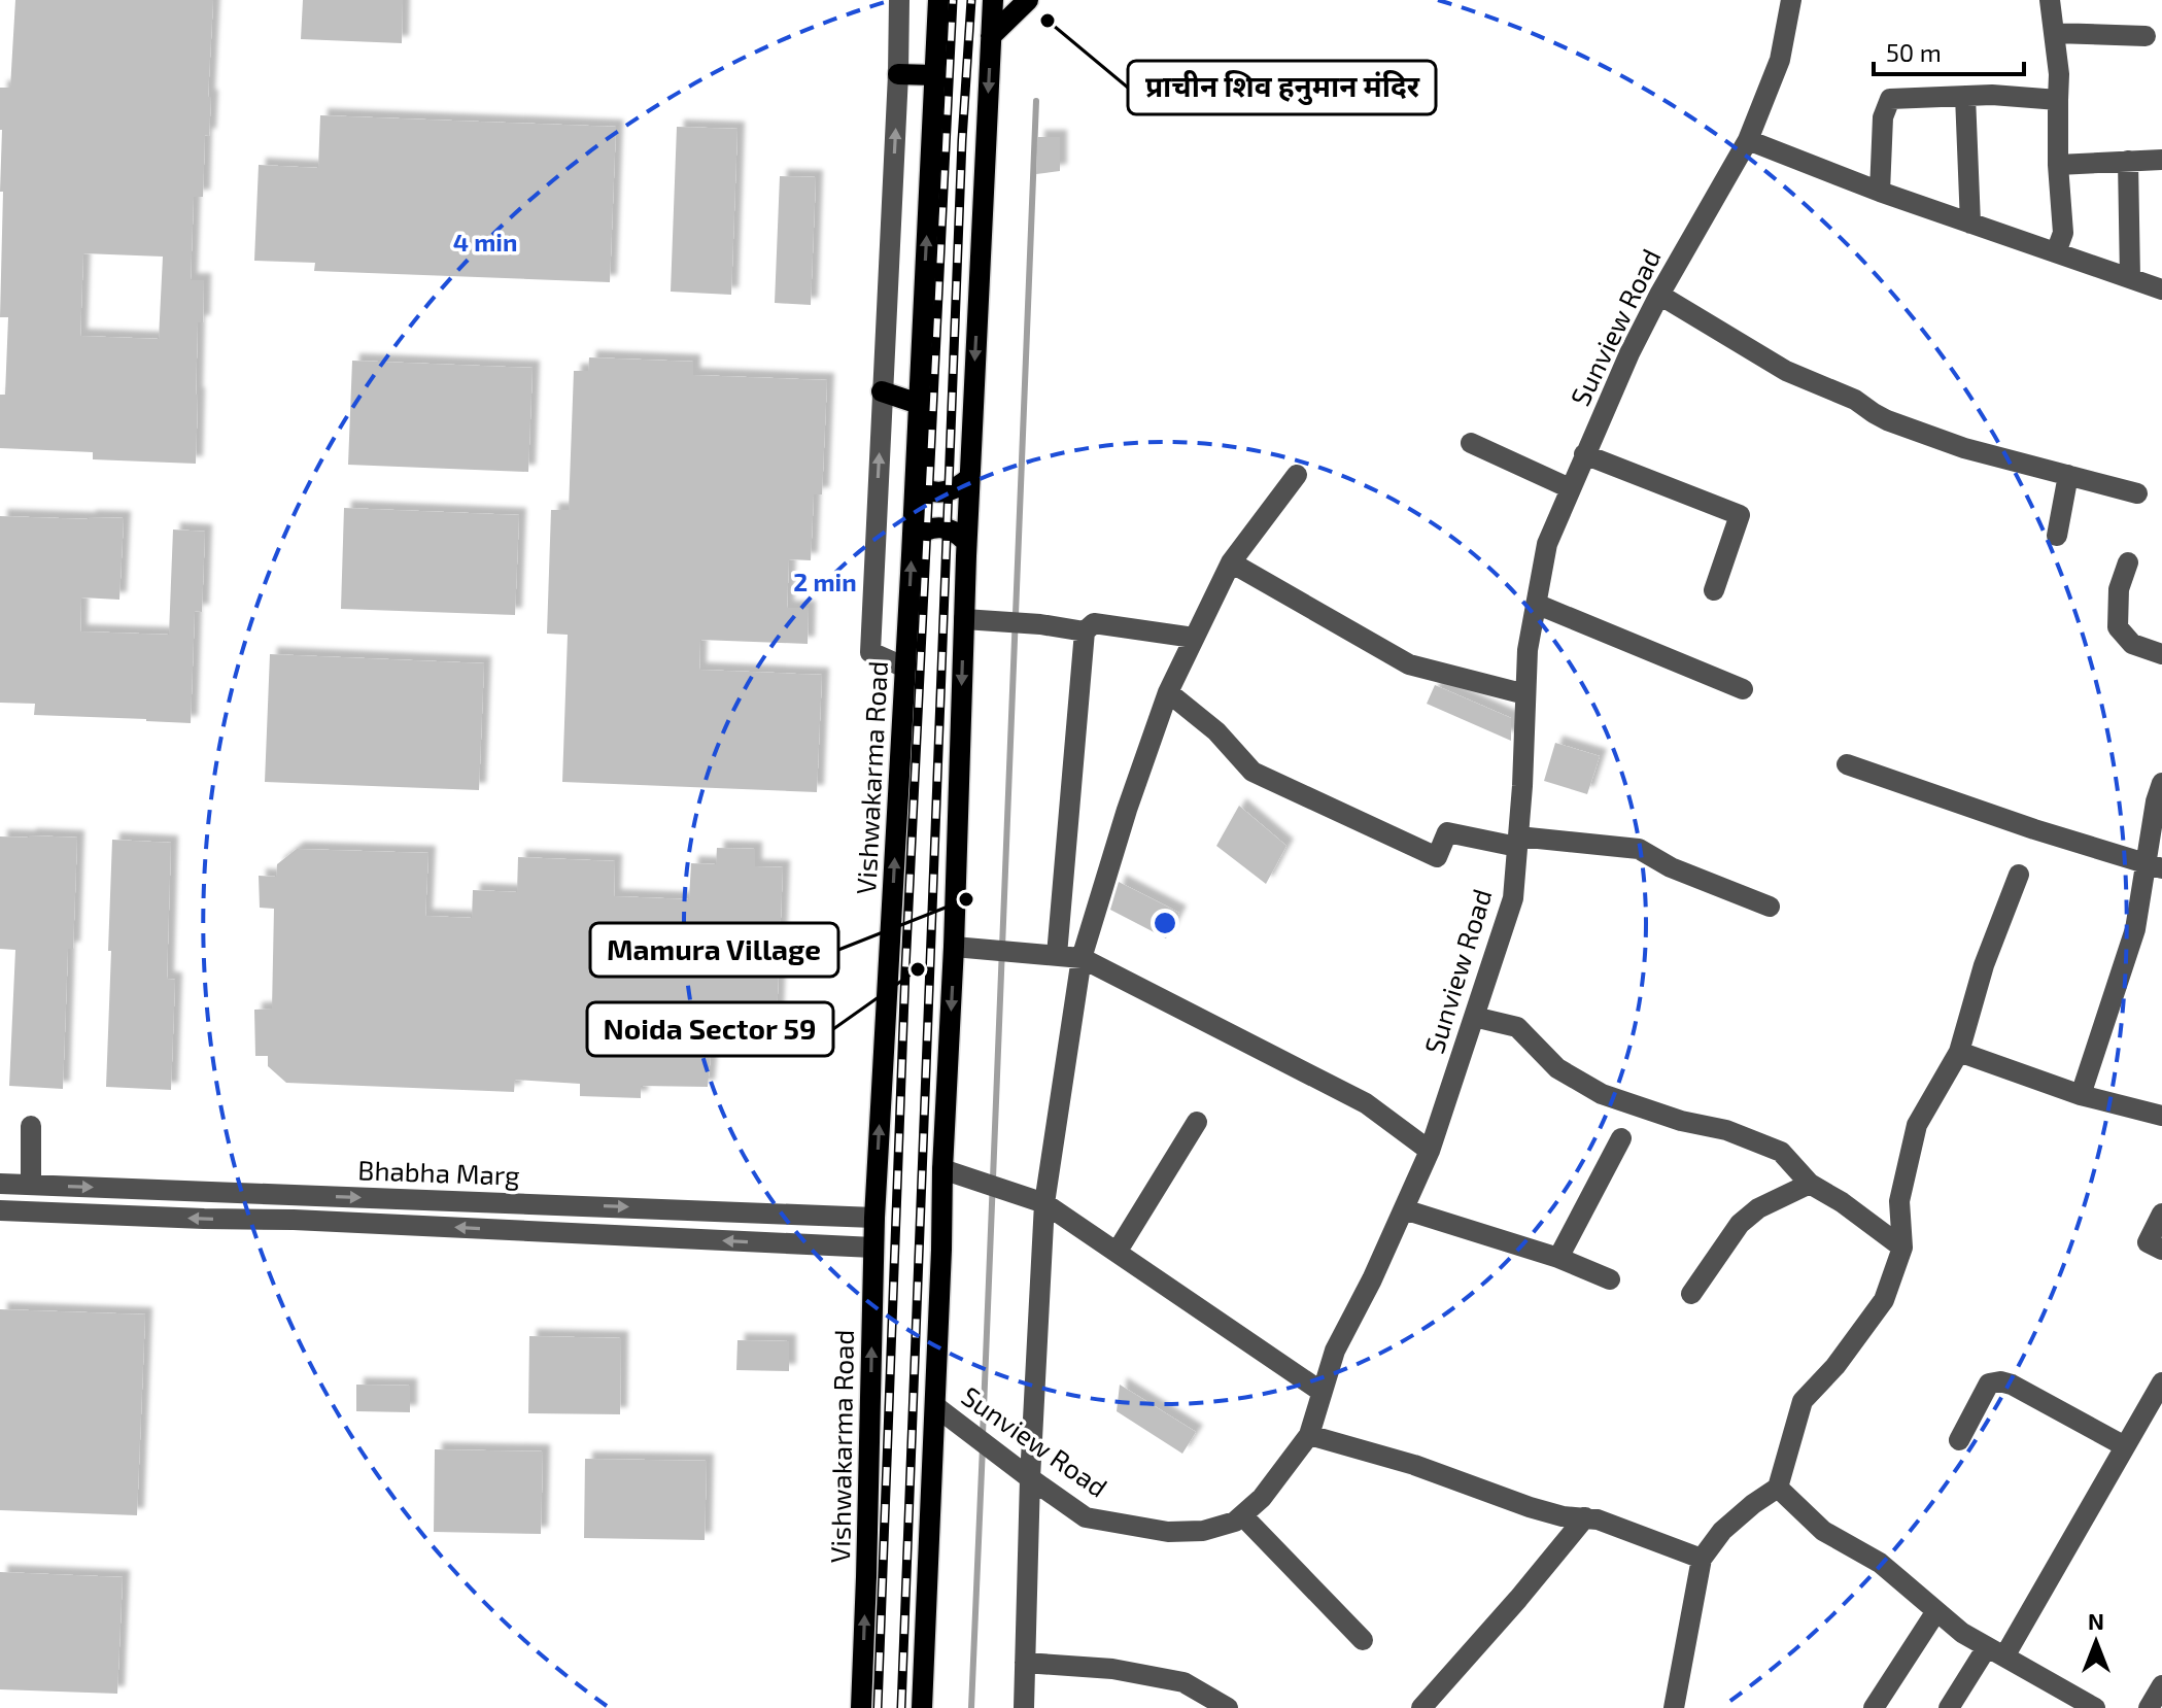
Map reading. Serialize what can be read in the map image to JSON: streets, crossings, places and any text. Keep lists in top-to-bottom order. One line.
{"streets":{"main road":["Vishwakarma Road"],"street":["Sunview Road","Bhabha Marg"]},"crossings":[["Vishwakarma Road","Bhabha Marg"]],"places":["प्राचीन शिव हनुमान मंदिर","Mamura Village","Noida Sector 59"],"scale_bar":"50 m","north":"top","rings":["4 min","2 min"]}
